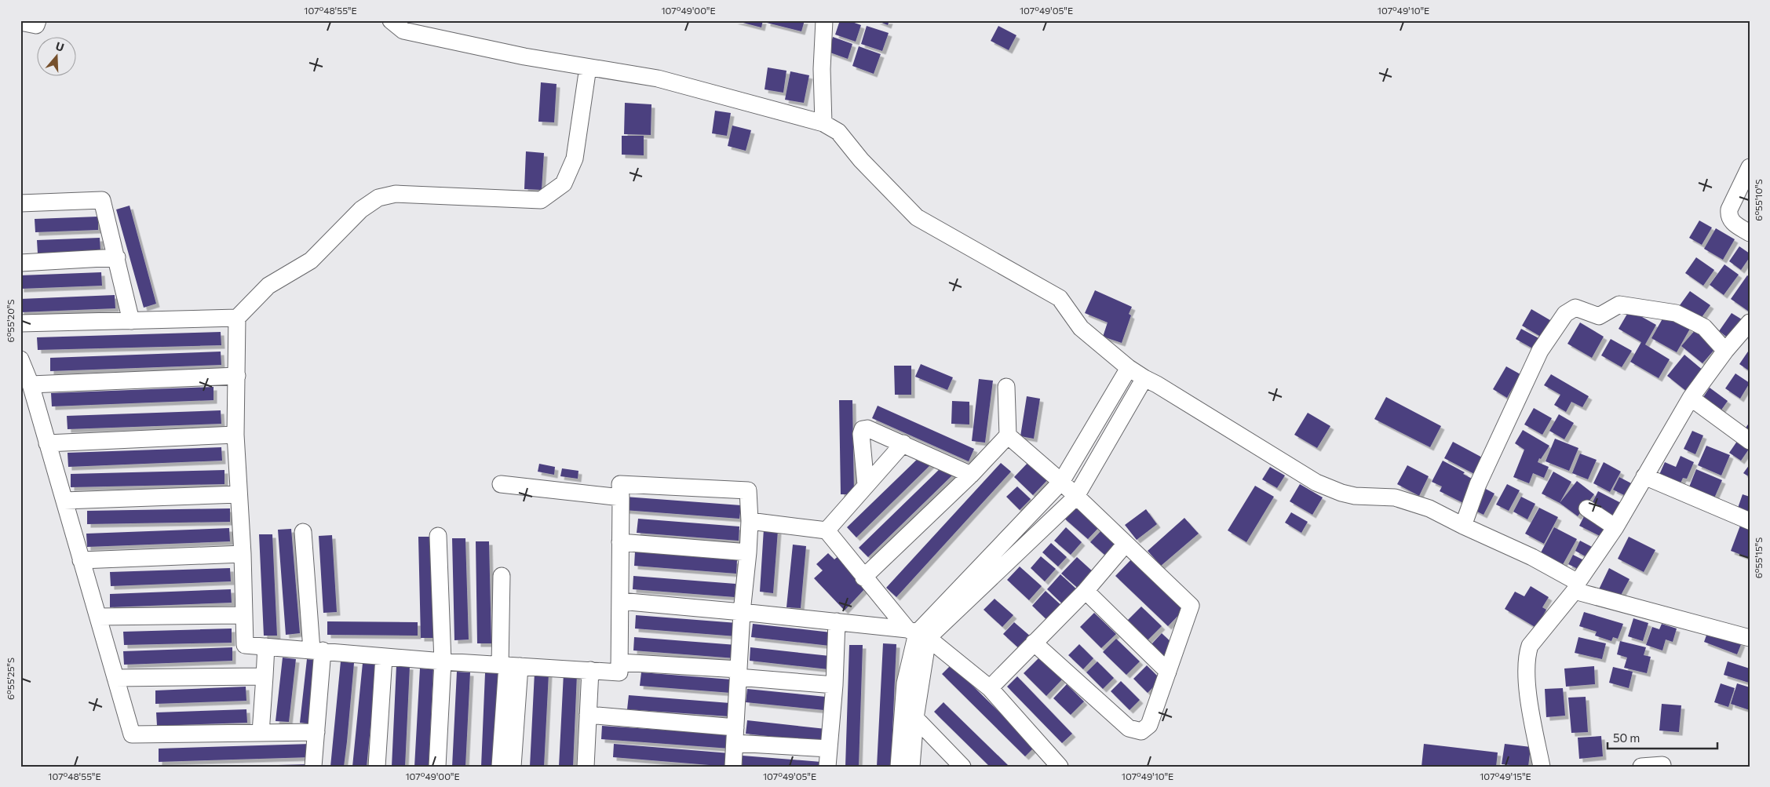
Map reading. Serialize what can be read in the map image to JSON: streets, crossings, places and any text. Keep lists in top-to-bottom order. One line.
{"scale_bar":"50 m","north":"top","coordinates":["107°48'55\"E","107°49'00\"E","107°49'05\"E","107°49'10\"E","6°55'10\"S","6°55'20\"S","6°55'15\"S","6°55'25\"S","107°49'15\"E"]}
